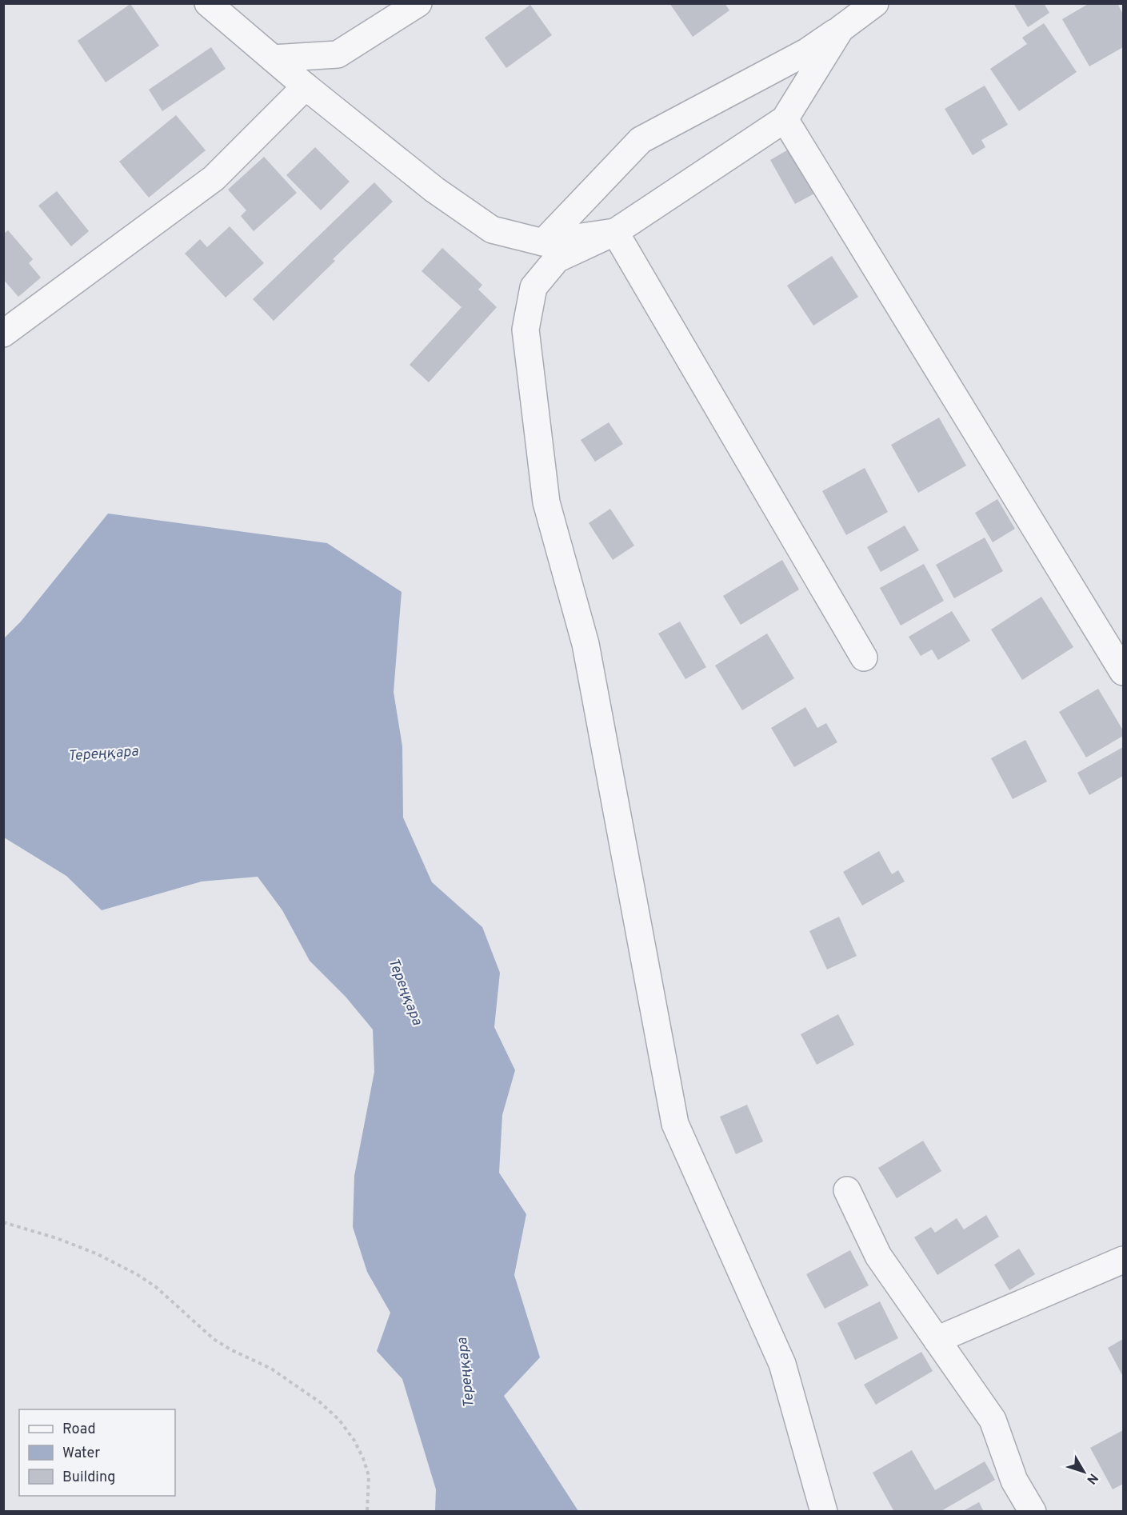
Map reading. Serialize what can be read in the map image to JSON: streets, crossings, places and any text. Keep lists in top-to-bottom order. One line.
{"water":["Тереңқара"],"legend":["Road","Water","Building"],"north":"bottom right"}
